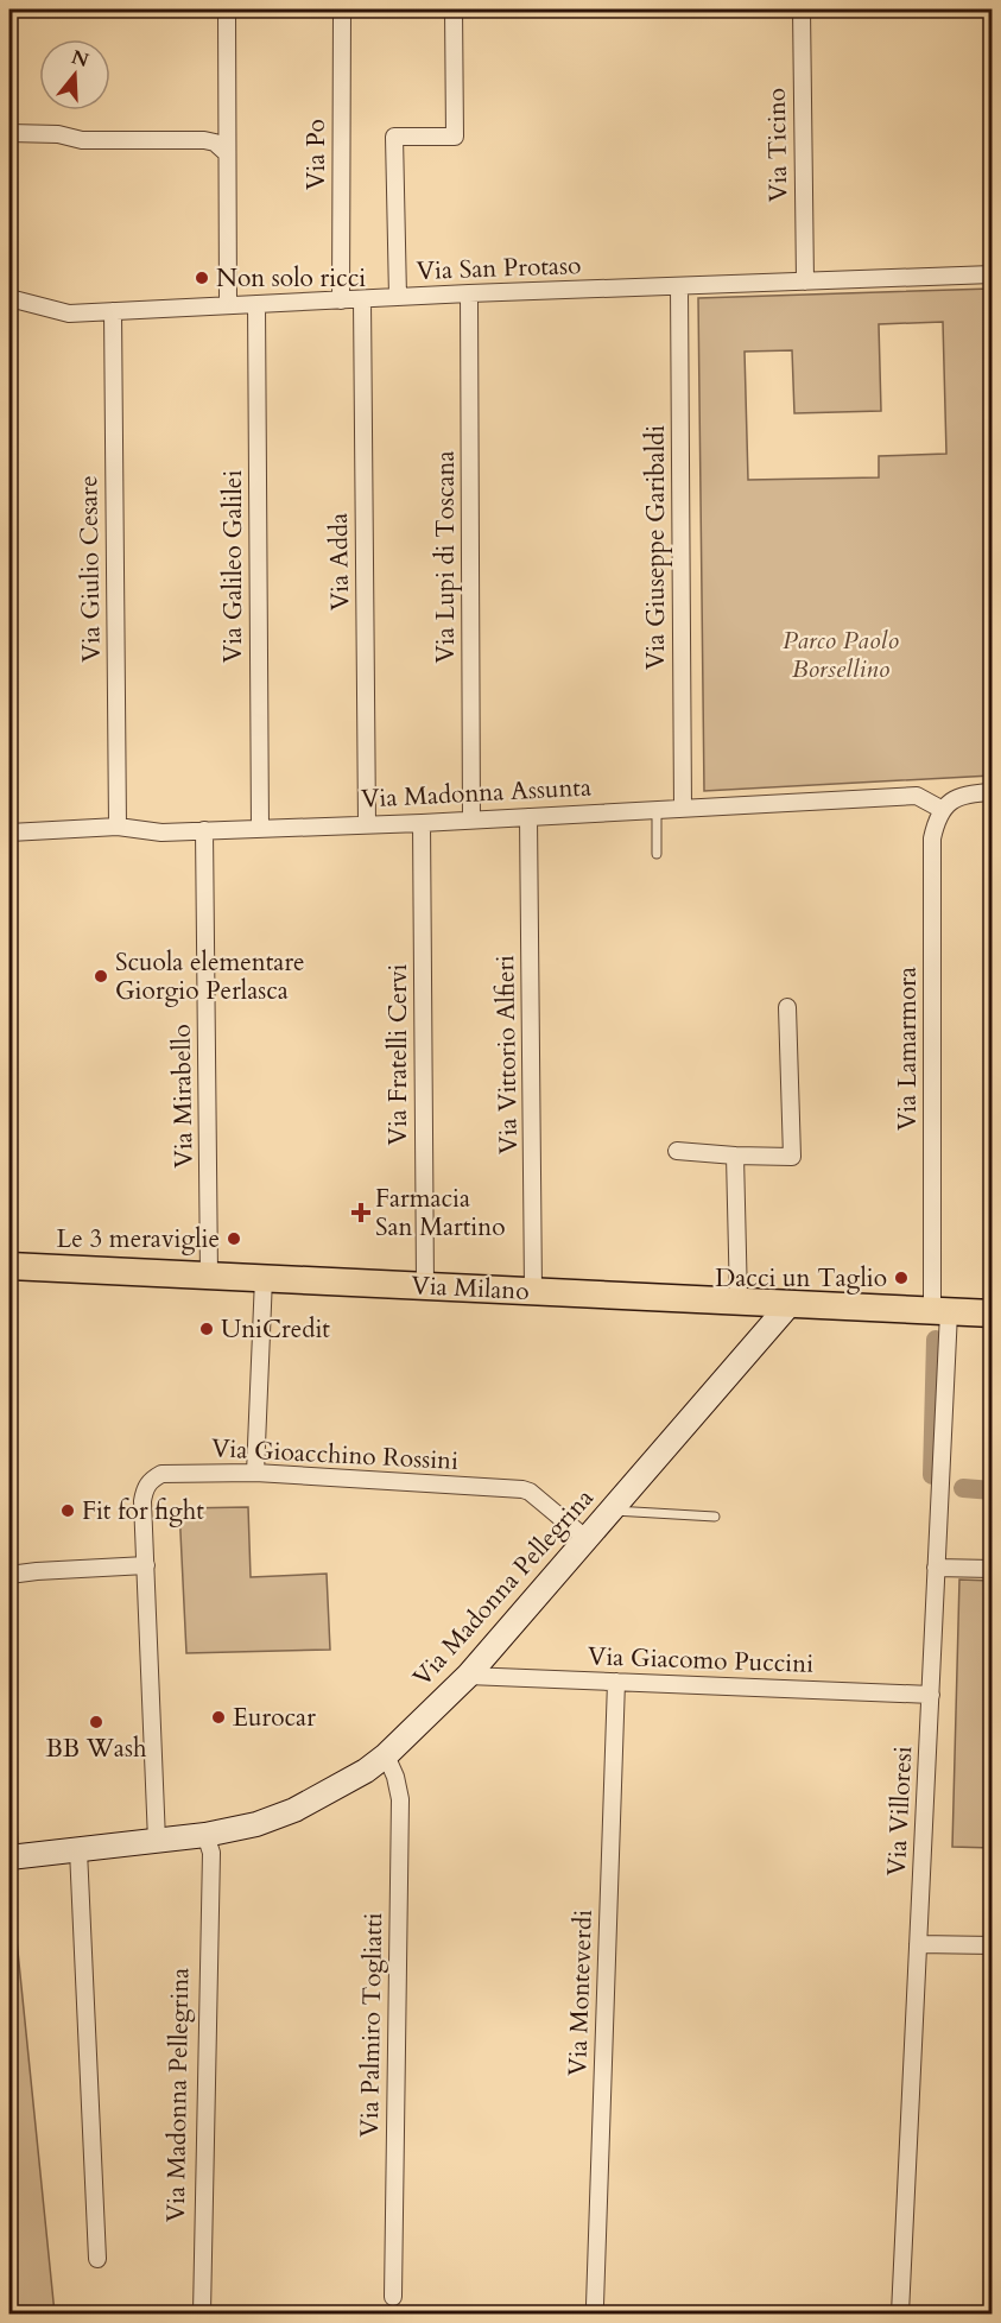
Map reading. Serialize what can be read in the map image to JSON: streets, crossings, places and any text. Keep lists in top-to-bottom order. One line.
{"streets":{"main road":["Via Milano"],"street":["Via Ticino","Via Po","Via San Protaso","Via Giuseppe Garibaldi","Via Lupi di Toscana","Via Adda","Via Galileo Galilei","Via Giulio Cesare","Via Madonna Assunta","Via Lamarmora","Via Fratelli Cervi","Via Vittorio Alfieri","Via Mirabello","Via Gioacchino Rossini","Via Madonna Pellegrina","Via Giacomo Puccini","Via Villoresi","Via Monteverdi","Via Palmiro Togliatti"]},"crossings":[["Via Ticino","Via San Protaso"],["Via Po","Via San Protaso"],["Via San Protaso","Via Giuseppe Garibaldi"],["Via San Protaso","Via Lupi di Toscana"],["Via San Protaso","Via Adda"],["Via San Protaso","Via Galileo Galilei"],["Via San Protaso","Via Giulio Cesare"],["Via Giuseppe Garibaldi","Via Madonna Assunta"],["Via Lupi di Toscana","Via Madonna Assunta"],["Via Adda","Via Madonna Assunta"],["Via Galileo Galilei","Via Madonna Assunta"],["Via Giulio Cesare","Via Madonna Assunta"],["Via Madonna Assunta","Via Lamarmora"],["Via Madonna Assunta","Via Fratelli Cervi"],["Via Madonna Assunta","Via Vittorio Alfieri"],["Via Madonna Assunta","Via Mirabello"],["Via Lamarmora","Via Milano"],["Via Lamarmora","Via Villoresi"],["Via Fratelli Cervi","Via Milano"],["Via Vittorio Alfieri","Via Milano"],["Via Mirabello","Via Milano"],["Via Milano","Via Madonna Pellegrina"],["Via Milano","Via Villoresi"],["Via Gioacchino Rossini","Via Madonna Pellegrina"],["Via Madonna Pellegrina","Via Giacomo Puccini"],["Via Madonna Pellegrina","Via Palmiro Togliatti"],["Via Giacomo Puccini","Via Villoresi"],["Via Giacomo Puccini","Via Monteverdi"]],"parks":["Parco Paolo Borsellino"],"places":{"other":["Non solo ricci","Scuola elementare Giorgio Perlasca","Le 3 meraviglie","Dacci un Taglio","UniCredit","Fit for fight","Eurocar","BB Wash"],"health":["Farmacia San Martino"]},"north":"top"}
